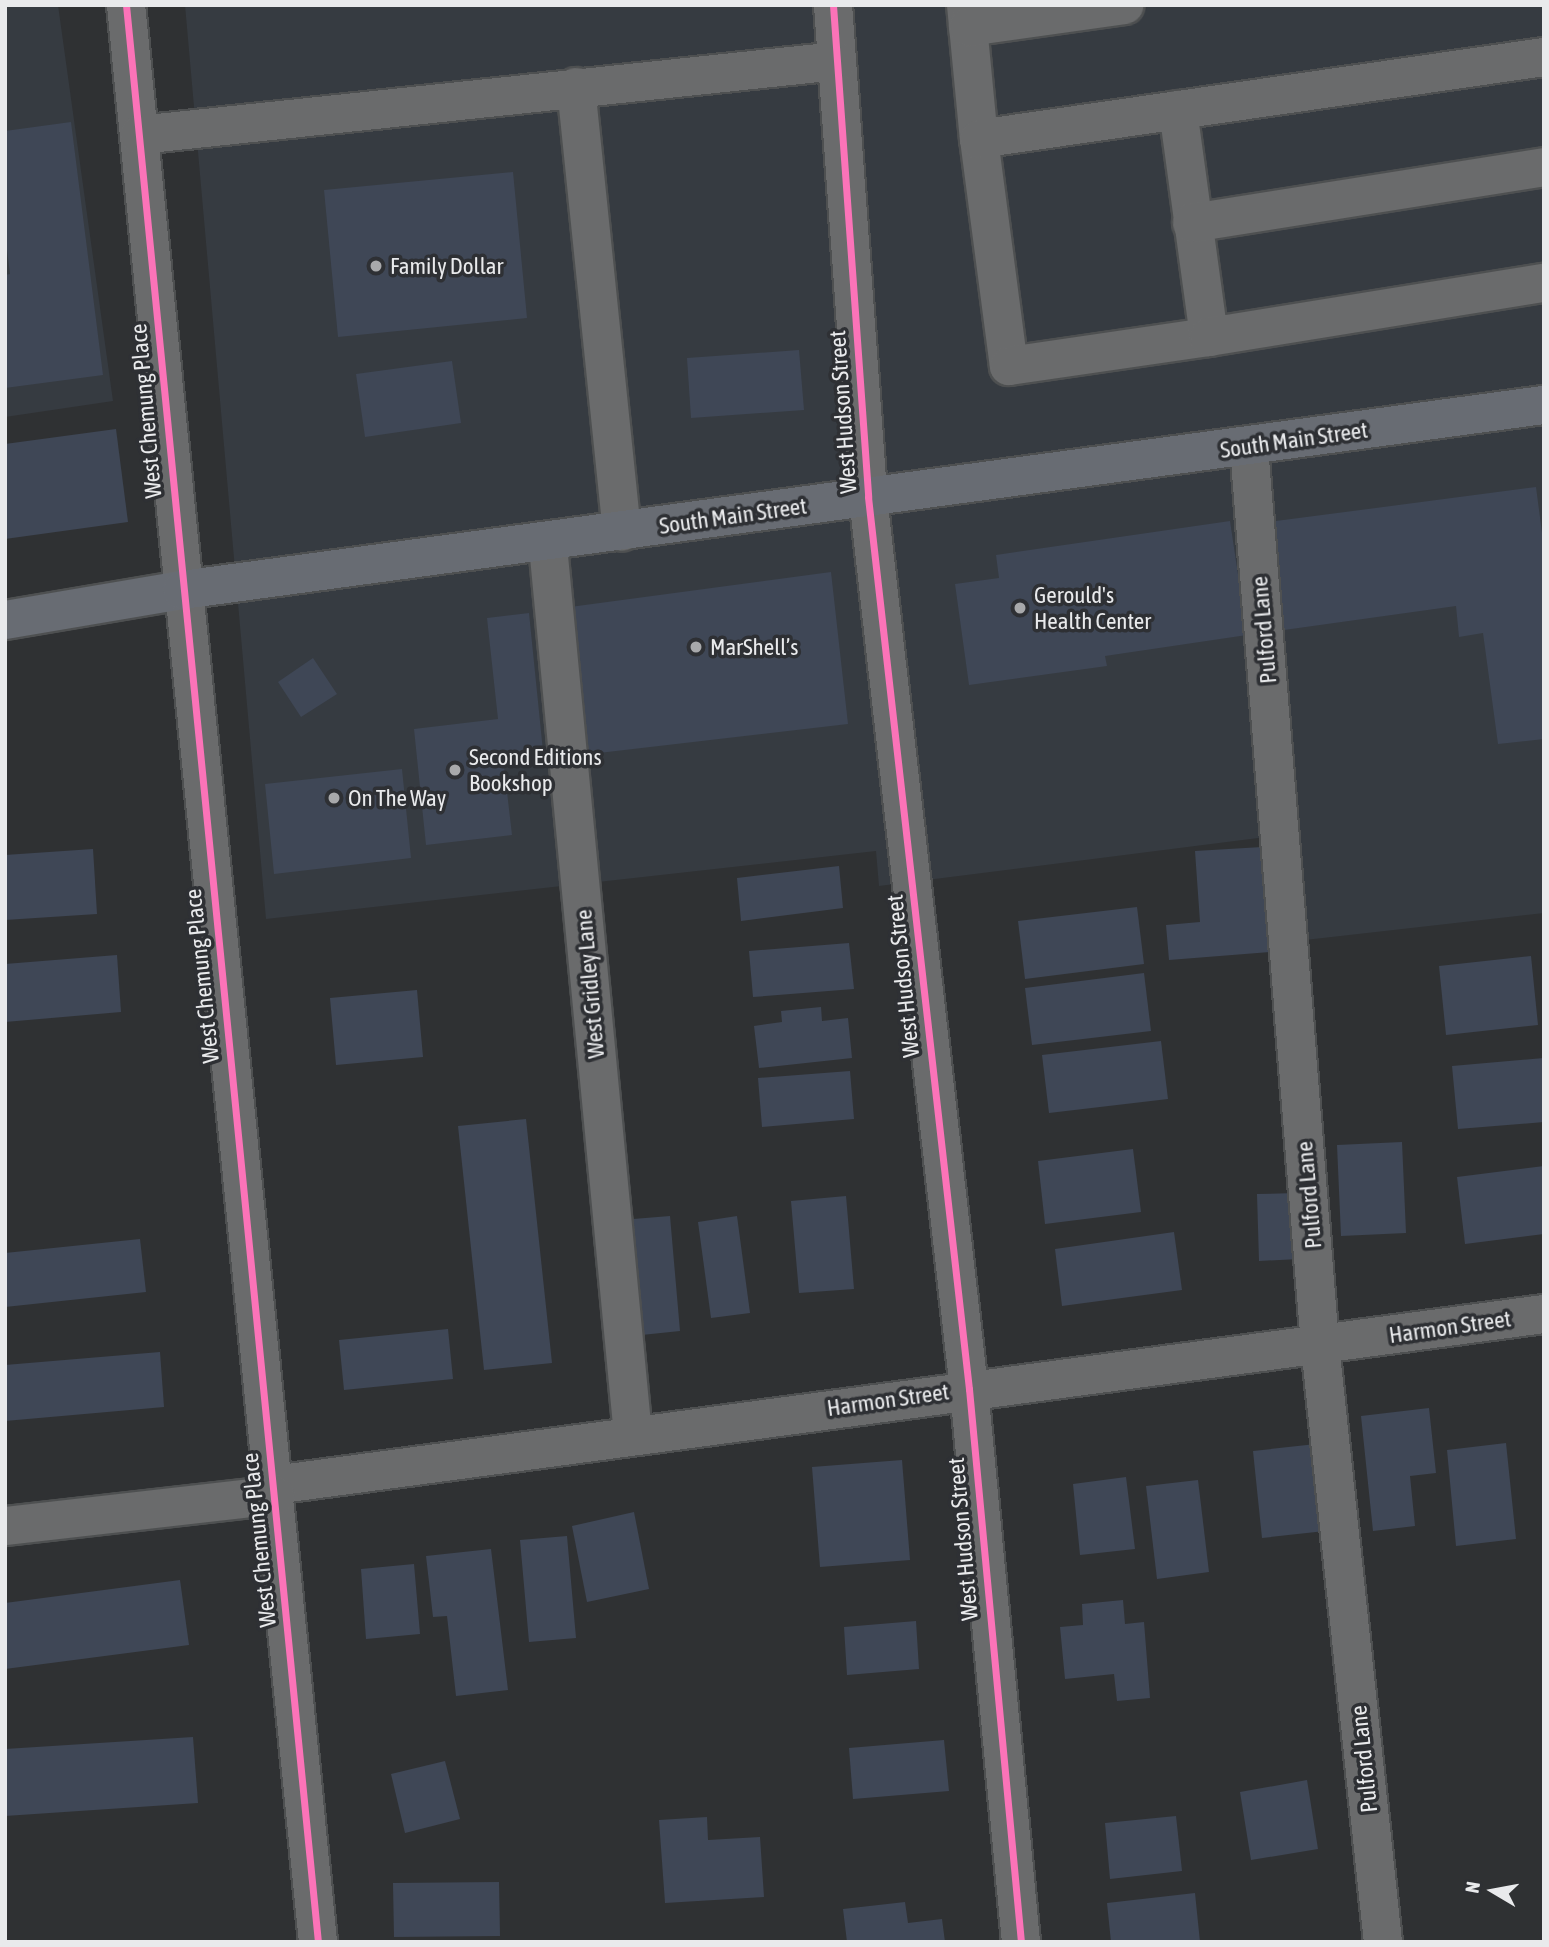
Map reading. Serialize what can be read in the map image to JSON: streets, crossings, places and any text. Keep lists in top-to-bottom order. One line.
{"streets":{"main road":["South Main Street"],"street":["West Chemung Place","West Hudson Street","Pulford Lane","West Gridley Lane","Harmon Street"]},"crossings":[["West Chemung Place","South Main Street"],["West Chemung Place","Harmon Street"],["West Hudson Street","South Main Street"],["West Hudson Street","Harmon Street"],["South Main Street","Pulford Lane"],["South Main Street","West Gridley Lane"],["Pulford Lane","Harmon Street"],["West Gridley Lane","Harmon Street"]],"places":["Family Dollar","Gerould's Health Center","MarShell’s","Second Editions Bookshop","On The Way"],"north":"left"}
